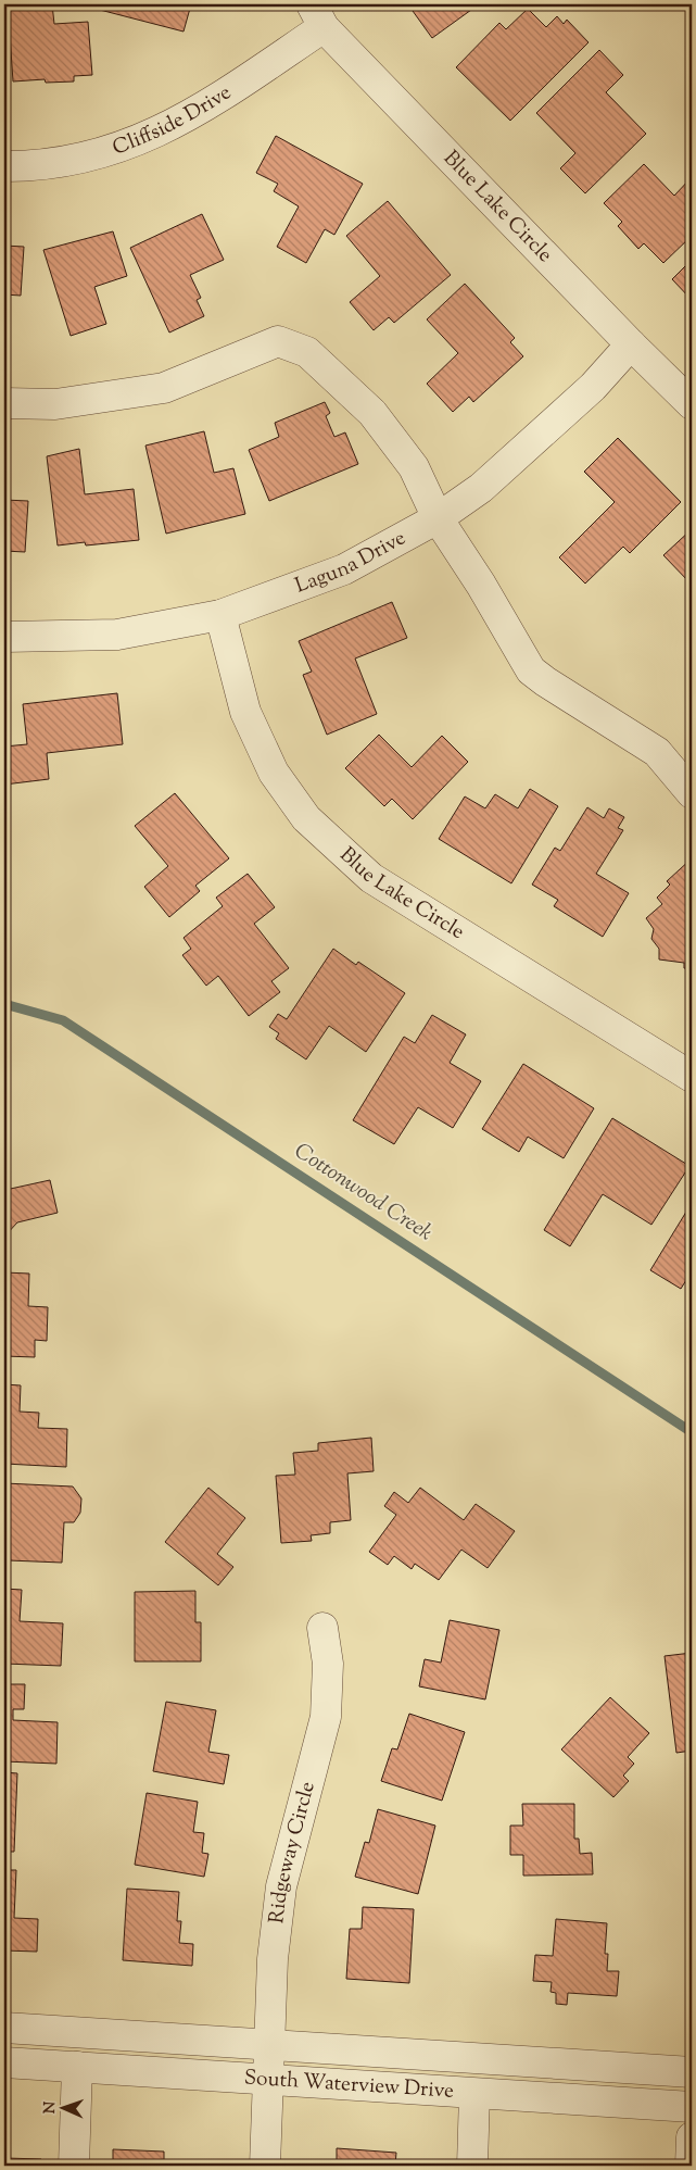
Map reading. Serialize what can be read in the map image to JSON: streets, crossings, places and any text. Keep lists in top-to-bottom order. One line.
{"streets":{"street":["Cliffside Drive","Blue Lake Circle","Laguna Drive","Ridgeway Circle","South Waterview Drive"]},"crossings":[["Cliffside Drive","Blue Lake Circle"],["Blue Lake Circle","Laguna Drive"],["Ridgeway Circle","South Waterview Drive"]],"water":["Cottonwood Creek"],"north":"left"}
